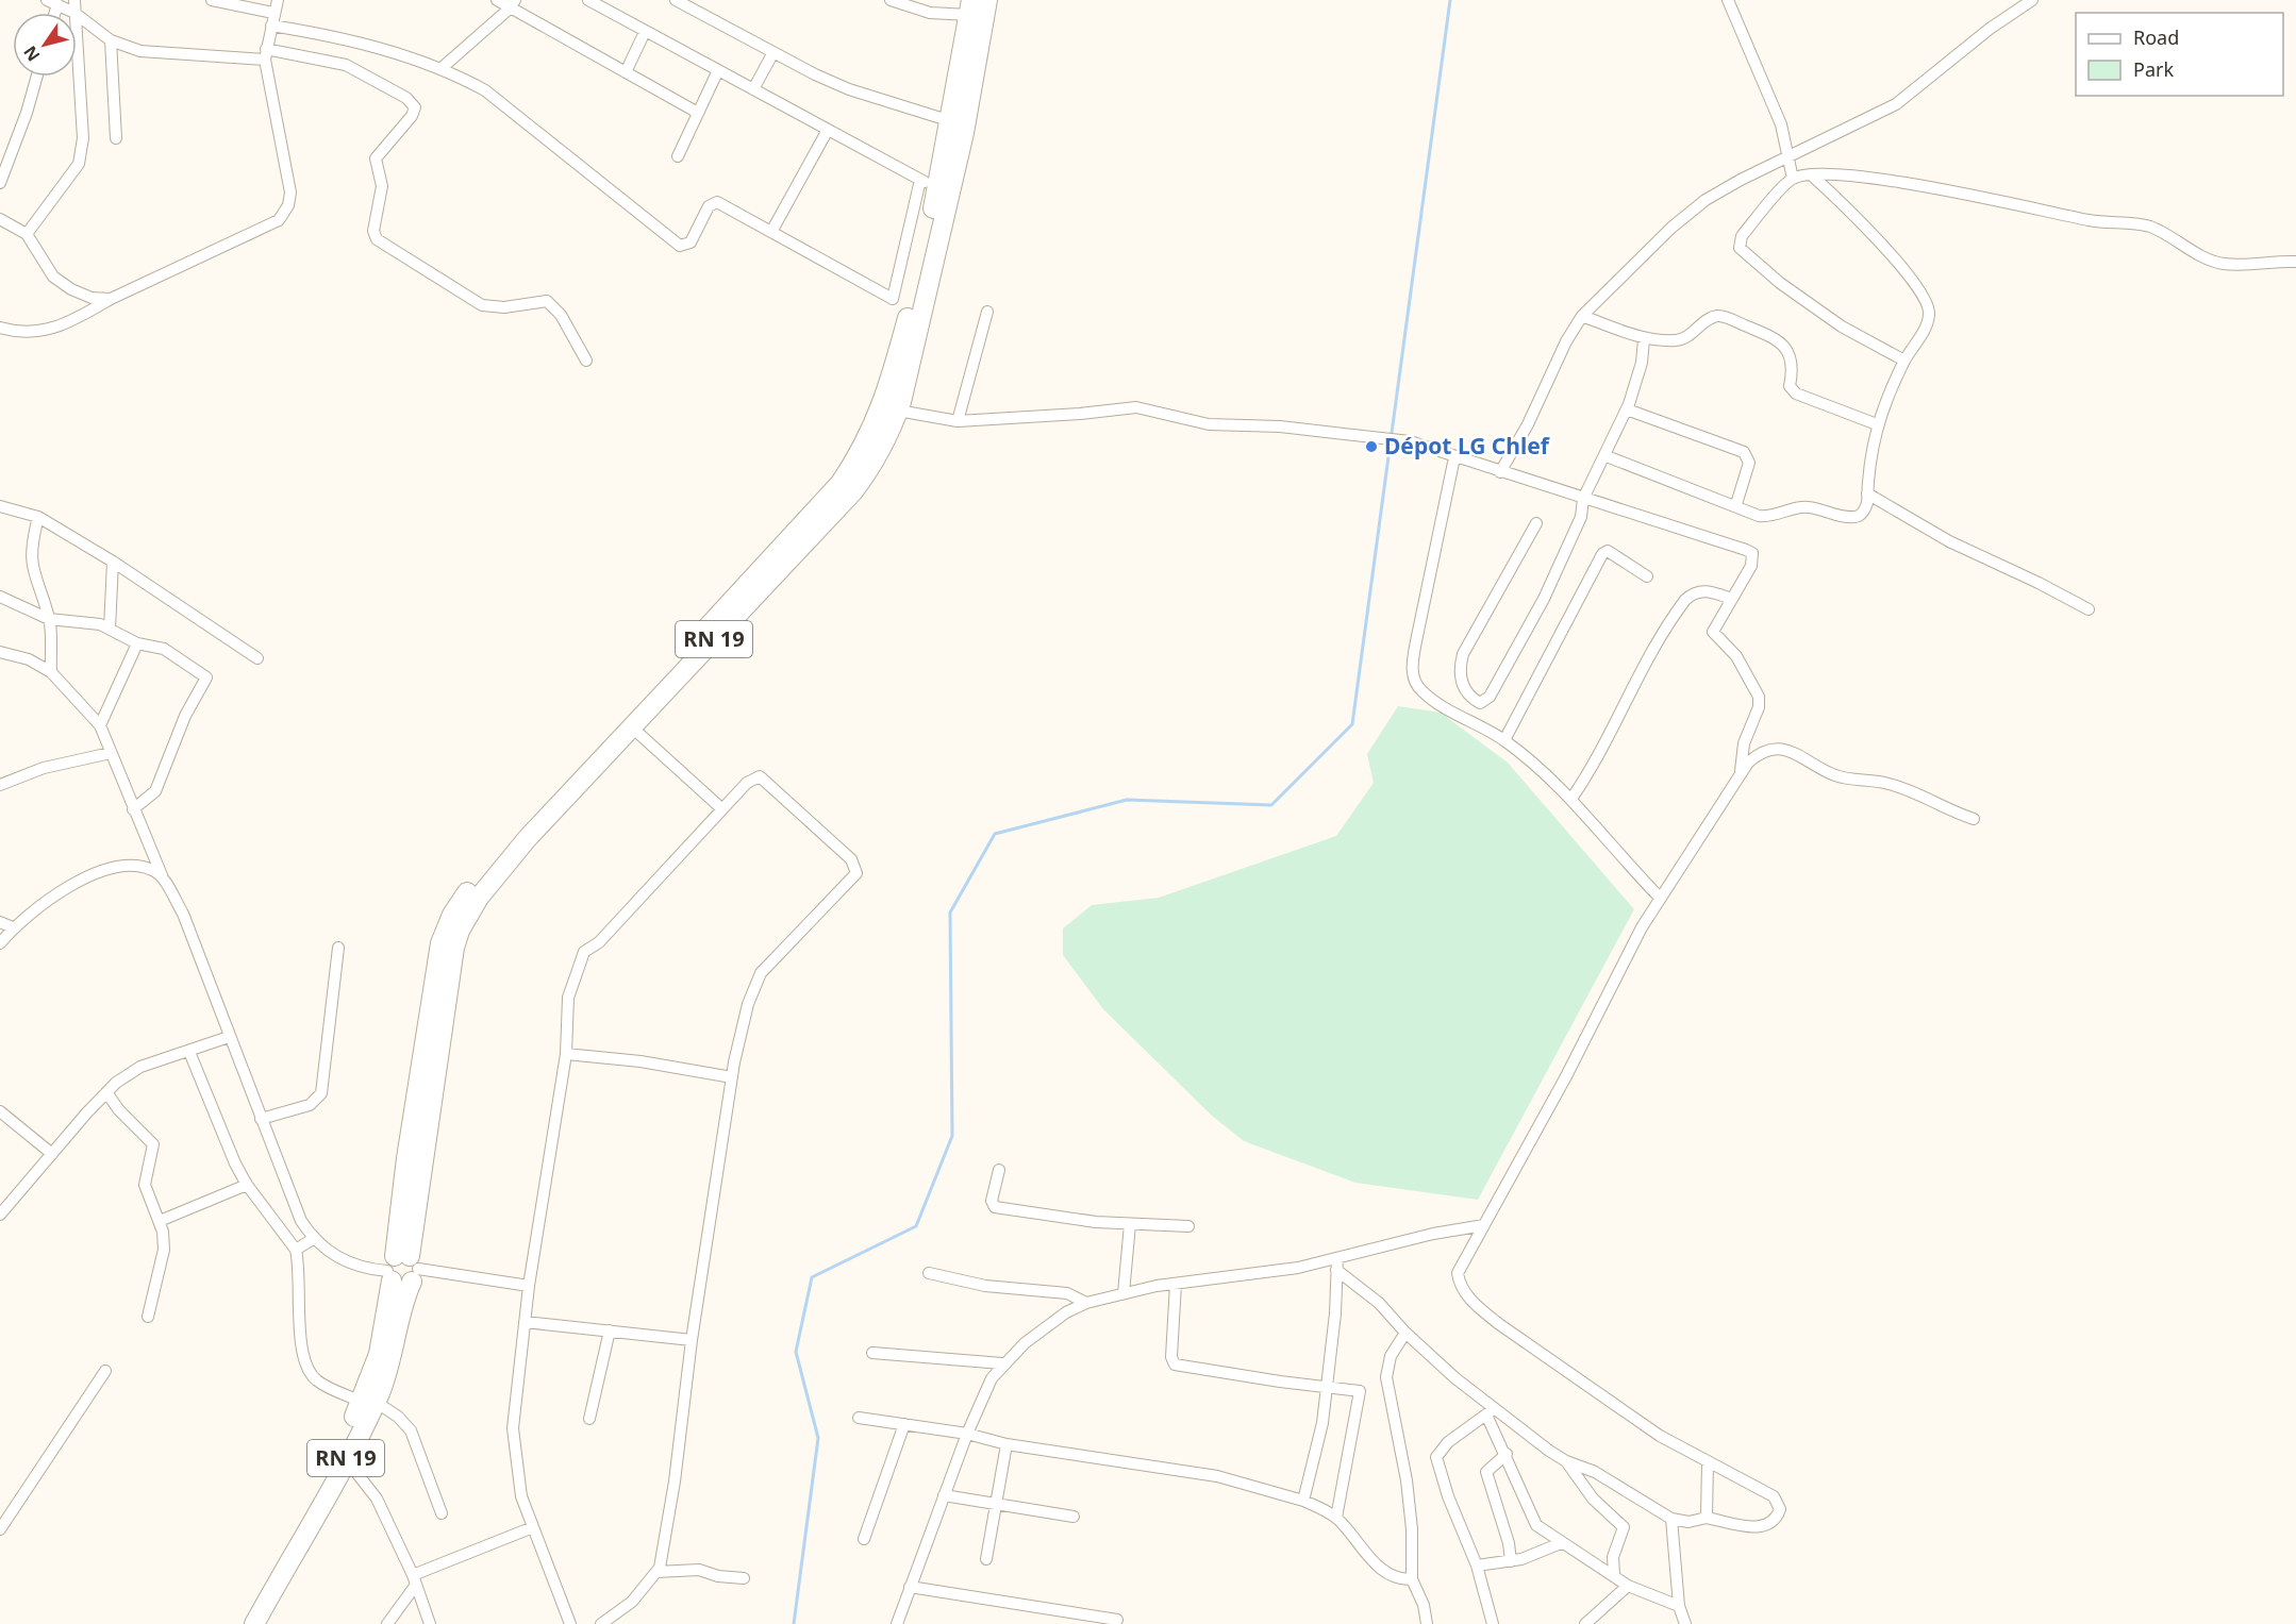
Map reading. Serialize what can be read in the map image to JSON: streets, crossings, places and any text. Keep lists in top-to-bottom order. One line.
{"streets":{"main road":["RN 19"]},"places":["Dépot LG Chlef"],"legend":["Road","Park"],"north":"bottom left"}
